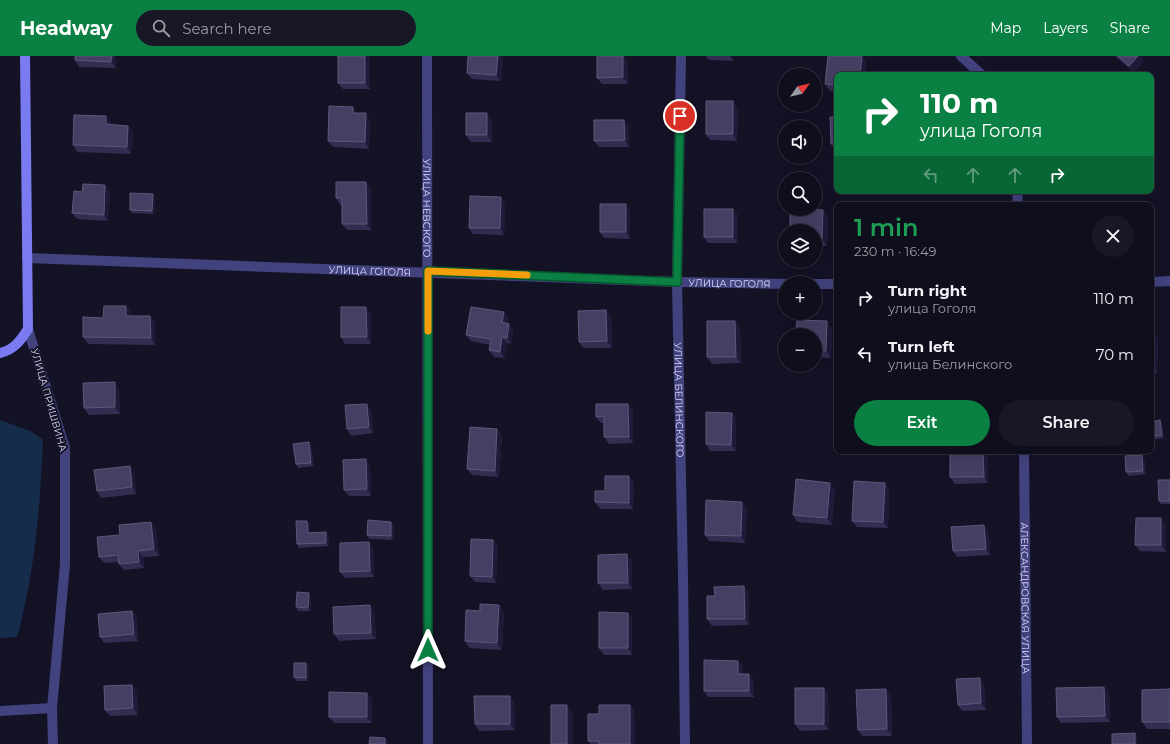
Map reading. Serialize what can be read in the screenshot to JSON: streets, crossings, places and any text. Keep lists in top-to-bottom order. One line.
{"streets":{"street":["УЛИЦА НЕВСКОГО","УЛИЦА ГОГОЛЯ","УЛИЦА ПРИШВИНА","УЛИЦА БЕЛИНСКОГО","АЛЕКСАНДРОВСКАЯ УЛИЦА"]},"crossings":[["УЛИЦА НЕВСКОГО","УЛИЦА ГОГОЛЯ"],["УЛИЦА ГОГОЛЯ","УЛИЦА ПРИШВИНА"],["УЛИЦА ГОГОЛЯ","УЛИЦА БЕЛИНСКОГО"]],"north":"top right","page":{"header":"Headway","search":"Search here","nav":["Map","Layers","Share"],"map_buttons":["+","−"],"turn":["110 m","улица Гоголя"],"heading":["1 min","230 m · 16:49"],"list":[{"name":"Turn right","note":"улица Гоголя","value":"110 m"},{"name":"Turn left","note":"улица Белинского","value":"70 m"}],"buttons":["Exit","Share"]}}
